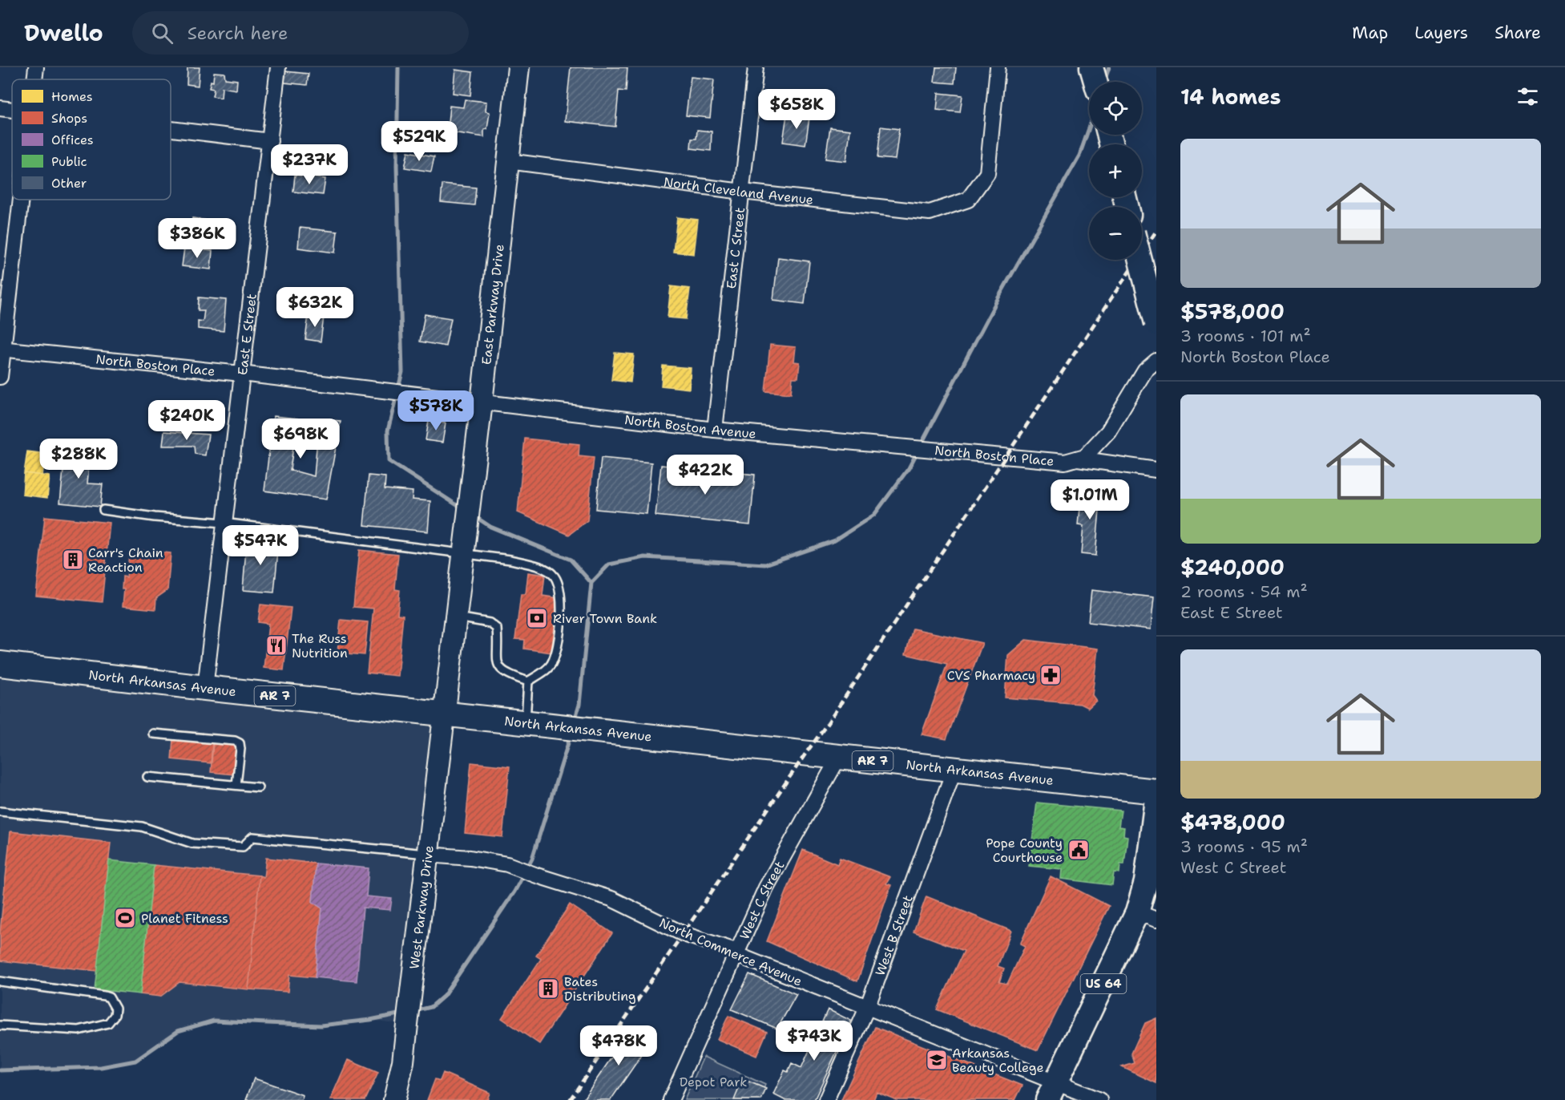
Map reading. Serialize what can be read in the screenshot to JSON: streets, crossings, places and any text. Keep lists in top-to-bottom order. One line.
{"streets":{"highway":["North Arkansas Avenue","AR 7"],"main road":["East Parkway Drive","West Parkway Drive","US 64"],"street":["North Cleveland Avenue","East C Street","East E Street","North Boston Place","North Boston Avenue","West C Street","West B Street","North Commerce Avenue"]},"crossings":[["North Cleveland Avenue","East C Street"],["North Cleveland Avenue","East Parkway Drive"],["East C Street","North Boston Avenue"],["East Parkway Drive","North Boston Place"],["East Parkway Drive","North Boston Avenue"],["East Parkway Drive","North Arkansas Avenue"],["East Parkway Drive","West Parkway Drive"],["East E Street","North Boston Place"],["East E Street","North Arkansas Avenue"],["North Boston Place","North Boston Avenue"],["North Arkansas Avenue","West C Street"],["North Arkansas Avenue","West Parkway Drive"],["North Arkansas Avenue","West B Street"],["West C Street","North Commerce Avenue"],["West Parkway Drive","North Commerce Avenue"],["West B Street","North Commerce Avenue"],["North Commerce Avenue","US 64"]],"parks":["Depot Park"],"places":{"building":["Carr's Chain Reaction","Bates Distributing"],"bank":["River Town Bank"],"restaurant":["The Russ Nutrition"],"pharmacy":["CVS Pharmacy"],"public building":["Pope County Courthouse"],"sports":["Planet Fitness"],"school or university":["Arkansas Beauty College"]},"legend":["Homes","Shops","Offices","Public","Other"],"page":{"header":"Dwello","search":"Search here","nav":["Map","Layers","Share"],"heading":"14 homes","map_buttons":["+","−"],"price":["$658K","$529K","$237K","$386K","$632K","$578K","$240K","$698K","$288K","$422K","$1.01M","$547K","$743K","$478K"],"list":[{"name":"$578,000","note":"3 rooms · 101 m² · North Boston Place"},{"name":"$240,000","note":"2 rooms · 54 m² · East E Street"},{"name":"$478,000","note":"3 rooms · 95 m² · West C Street"}]}}
